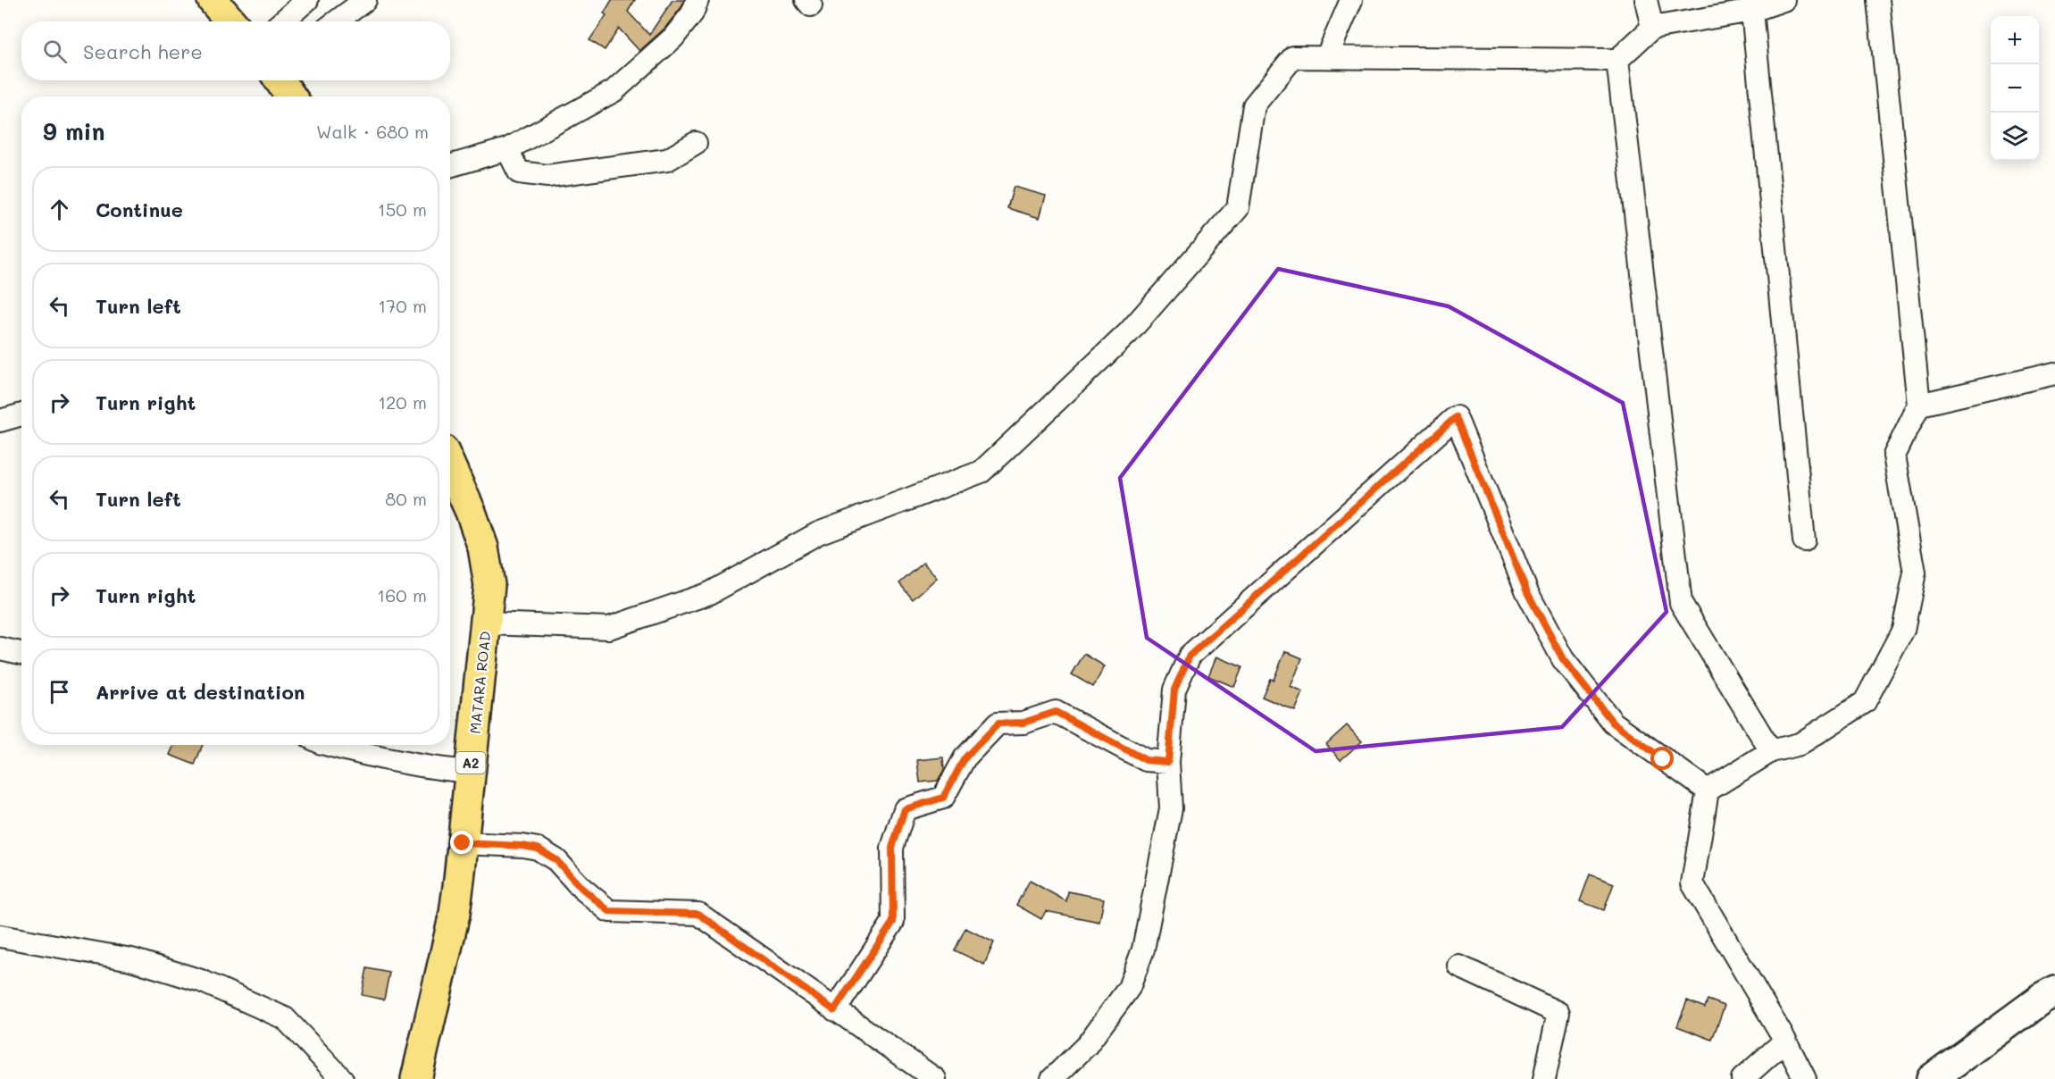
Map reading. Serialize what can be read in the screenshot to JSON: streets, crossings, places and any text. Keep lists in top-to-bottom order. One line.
{"streets":{"highway":["MATARA ROAD","A2"]},"page":{"map_buttons":["+","−"],"search":"Search here","heading":["9 min","Walk · 680 m"],"list":[["Continue","150 m"],["Turn left","170 m"],["Turn right","120 m"],["Turn left","80 m"],["Turn right","160 m"],"Arrive at destination"]}}
